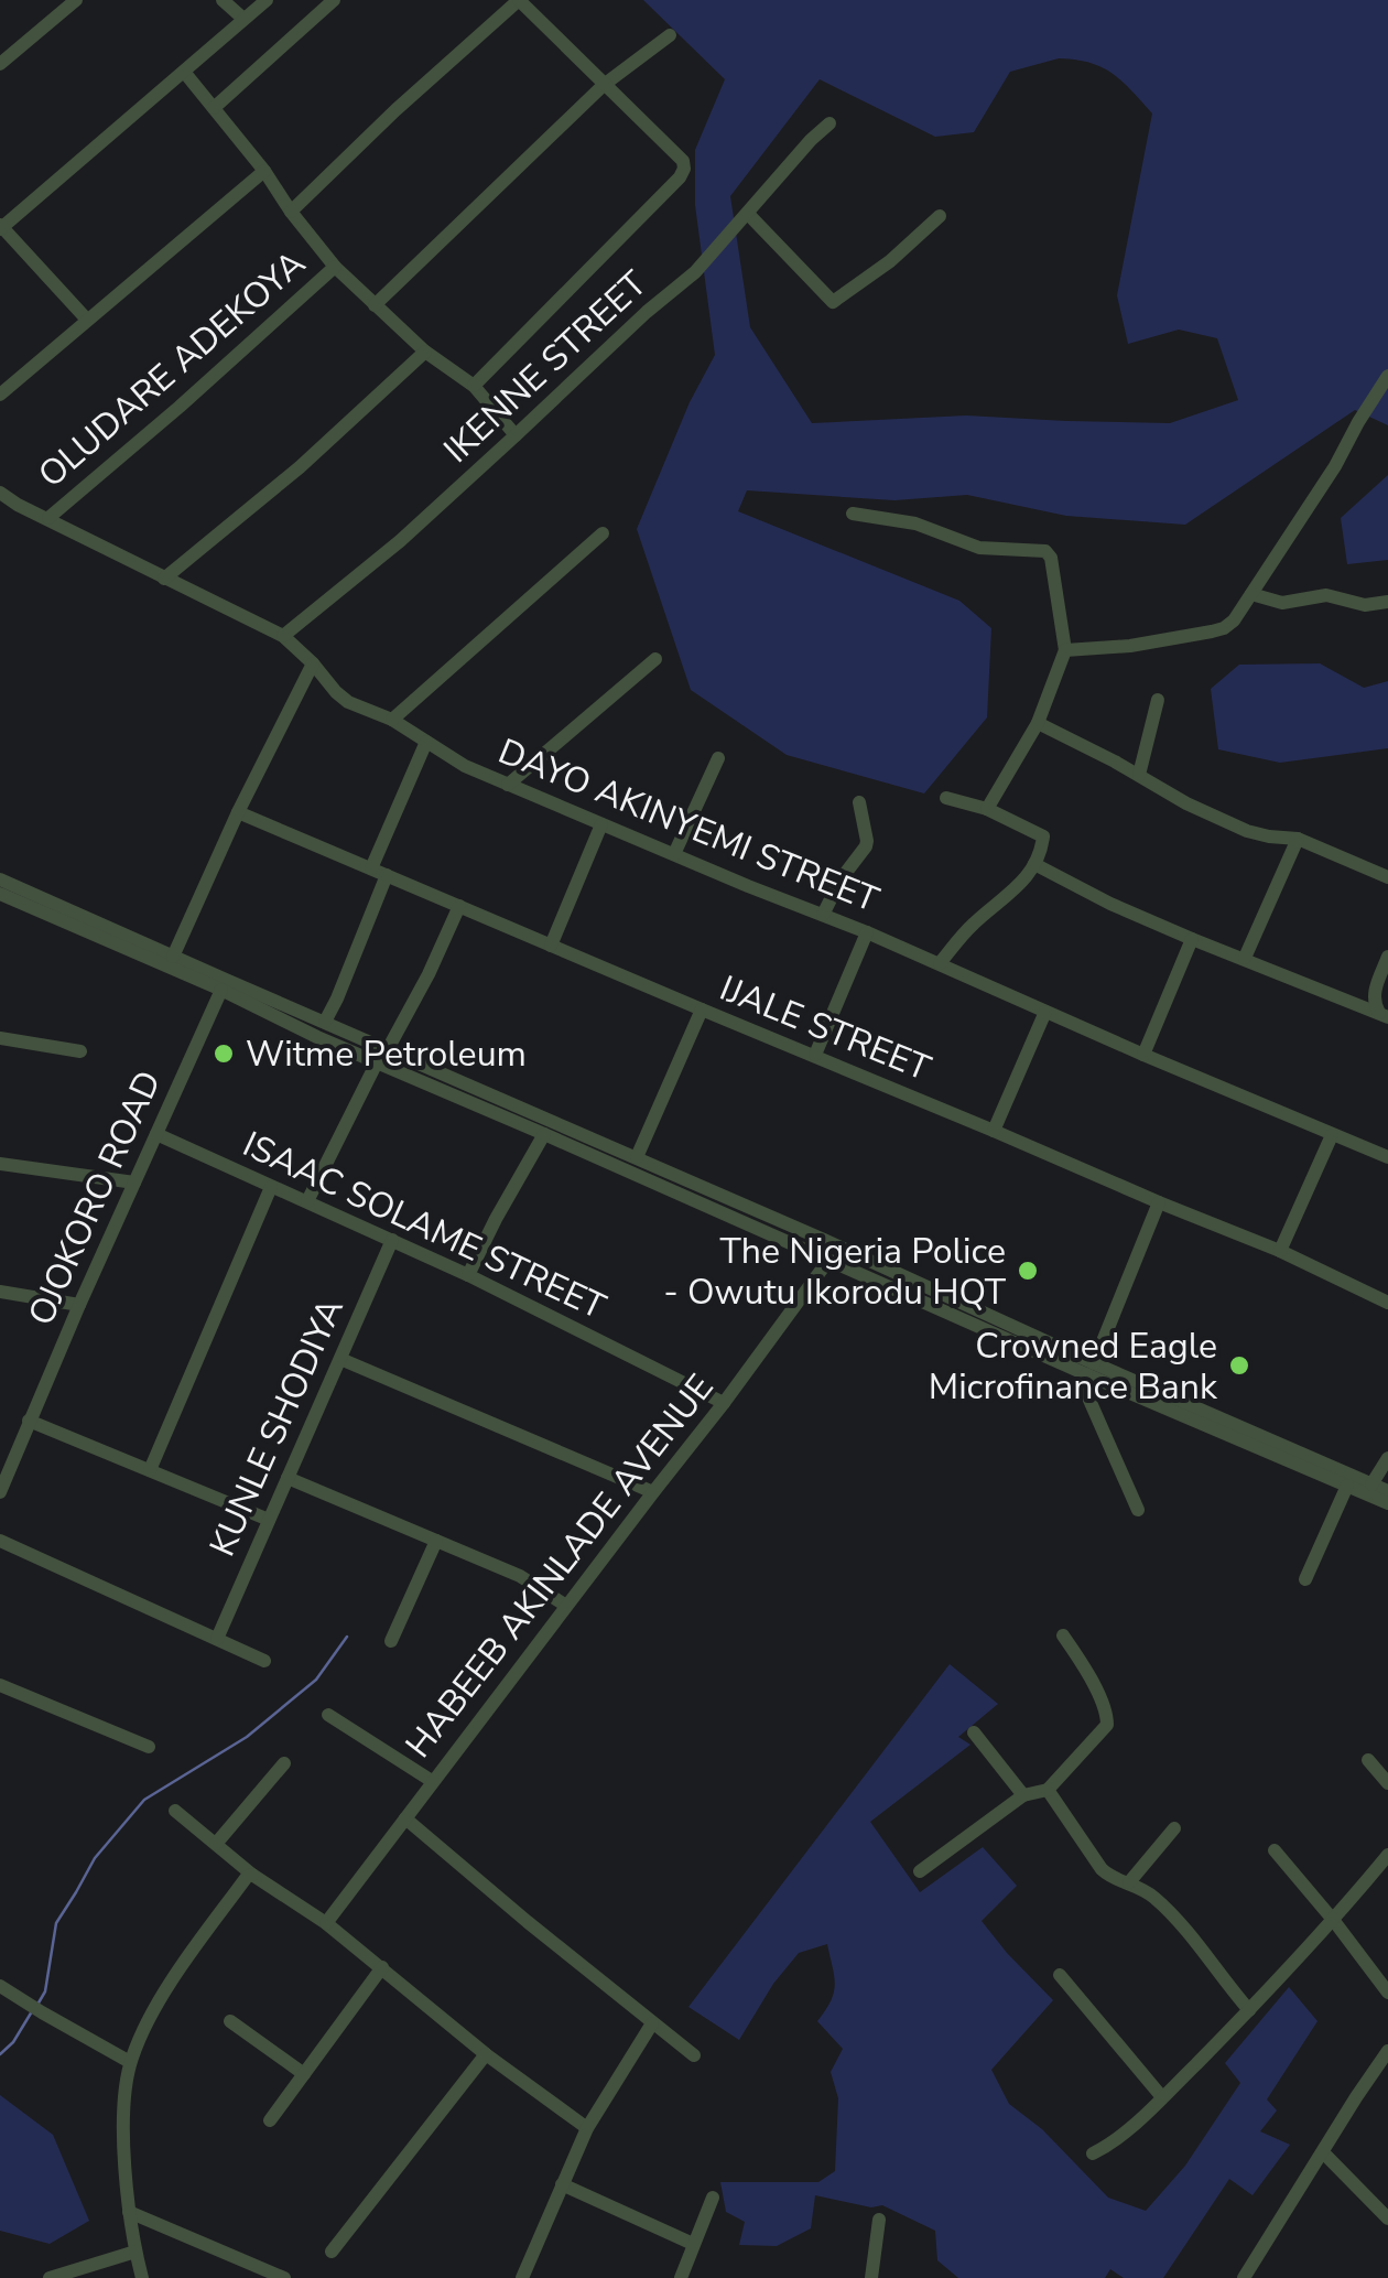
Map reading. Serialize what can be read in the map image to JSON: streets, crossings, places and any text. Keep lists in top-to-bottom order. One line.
{"streets":{"street":["IKENNE STREET","OLUDARE ADEKOYA","DAYO AKINYEMI STREET","IJALE STREET","OJOKORO ROAD","ISAAC SOLAME STREET","KUNLE SHODIYA","HABEEB AKINLADE AVENUE"]},"crossings":[["IKENNE STREET","DAYO AKINYEMI STREET"],["OLUDARE ADEKOYA","DAYO AKINYEMI STREET"],["OJOKORO ROAD","ISAAC SOLAME STREET"],["ISAAC SOLAME STREET","KUNLE SHODIYA"],["ISAAC SOLAME STREET","HABEEB AKINLADE AVENUE"]],"places":["Witme Petroleum","The Nigeria Police - Owutu Ikorodu HQT","Crowned Eagle Microfinance Bank"]}
